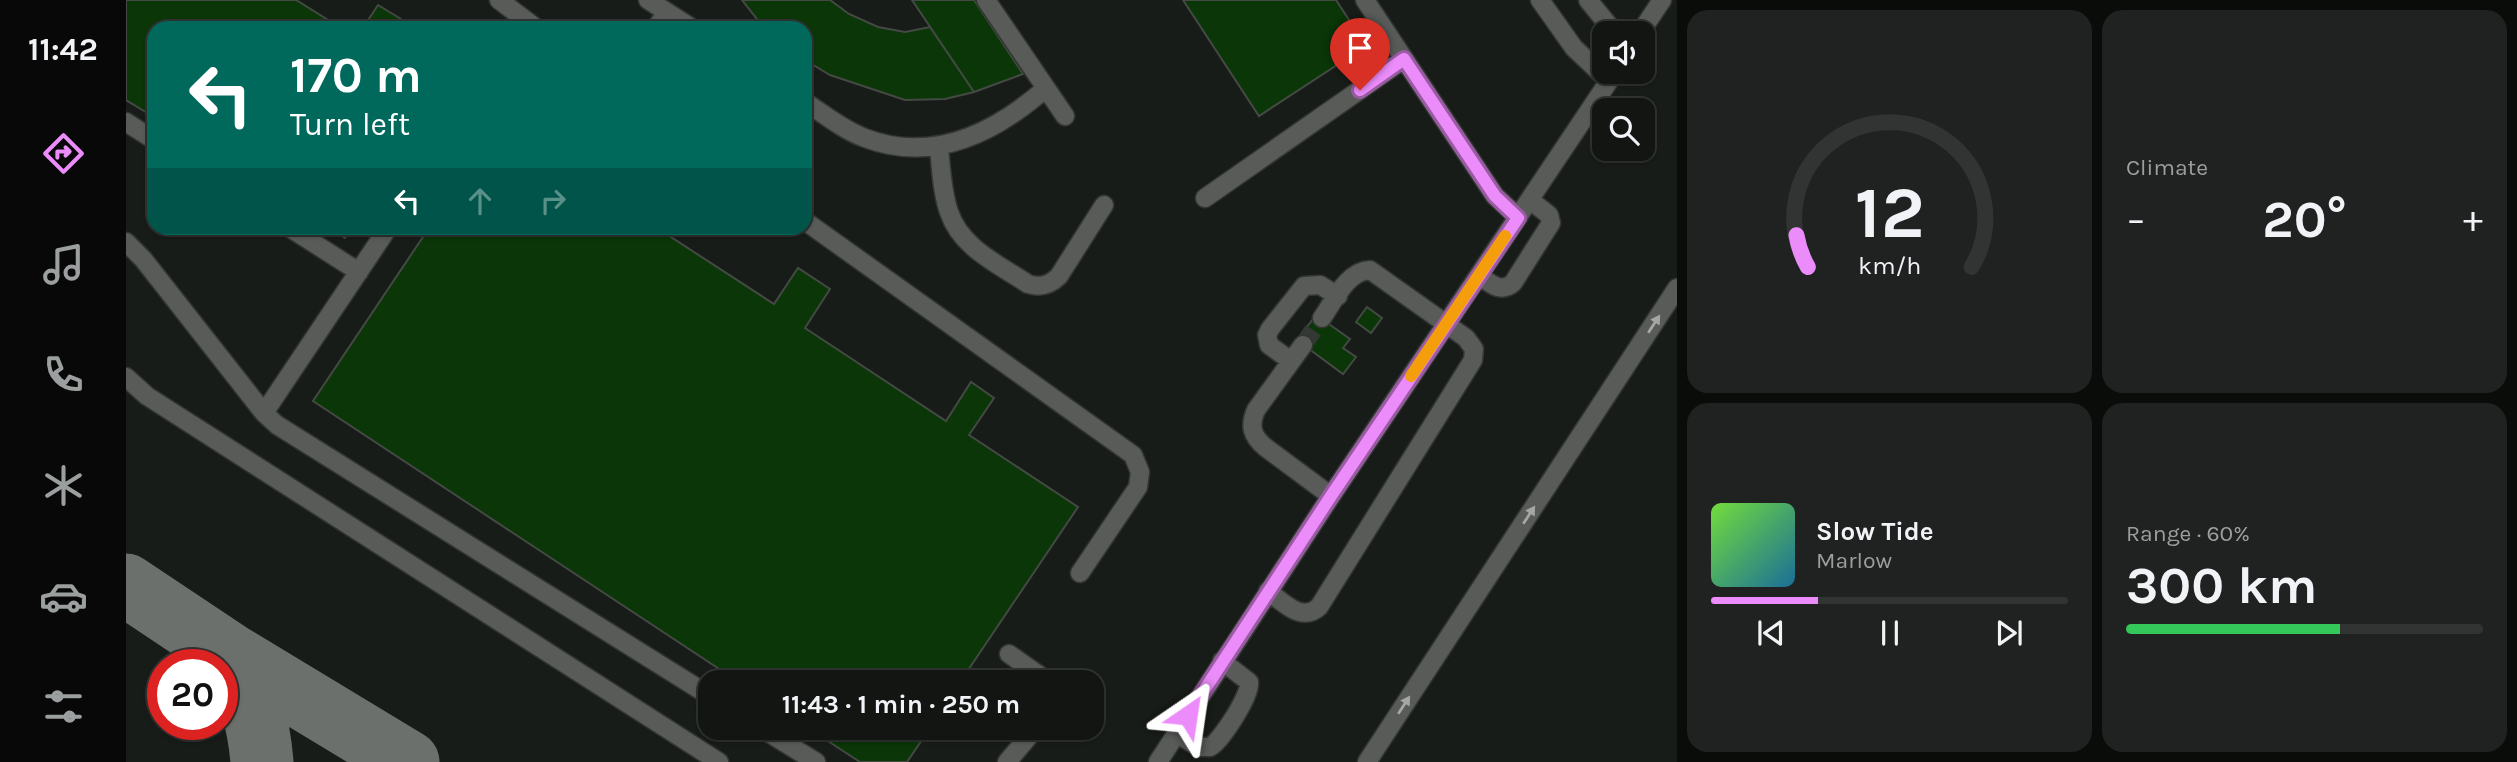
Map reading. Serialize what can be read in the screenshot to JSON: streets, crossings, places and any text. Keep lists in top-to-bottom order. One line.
{"page":{"tabs":"11:42","tile":["Climate",["Range · 60%","300 km"]],"turn":["170 m","Turn left"],"heat":["−","20°","+"],"song":["Slow Tide","Marlow"],"limit":"20","trip":"11:43 · 1 min · 250 m","gauge":["12","km/h"]}}
